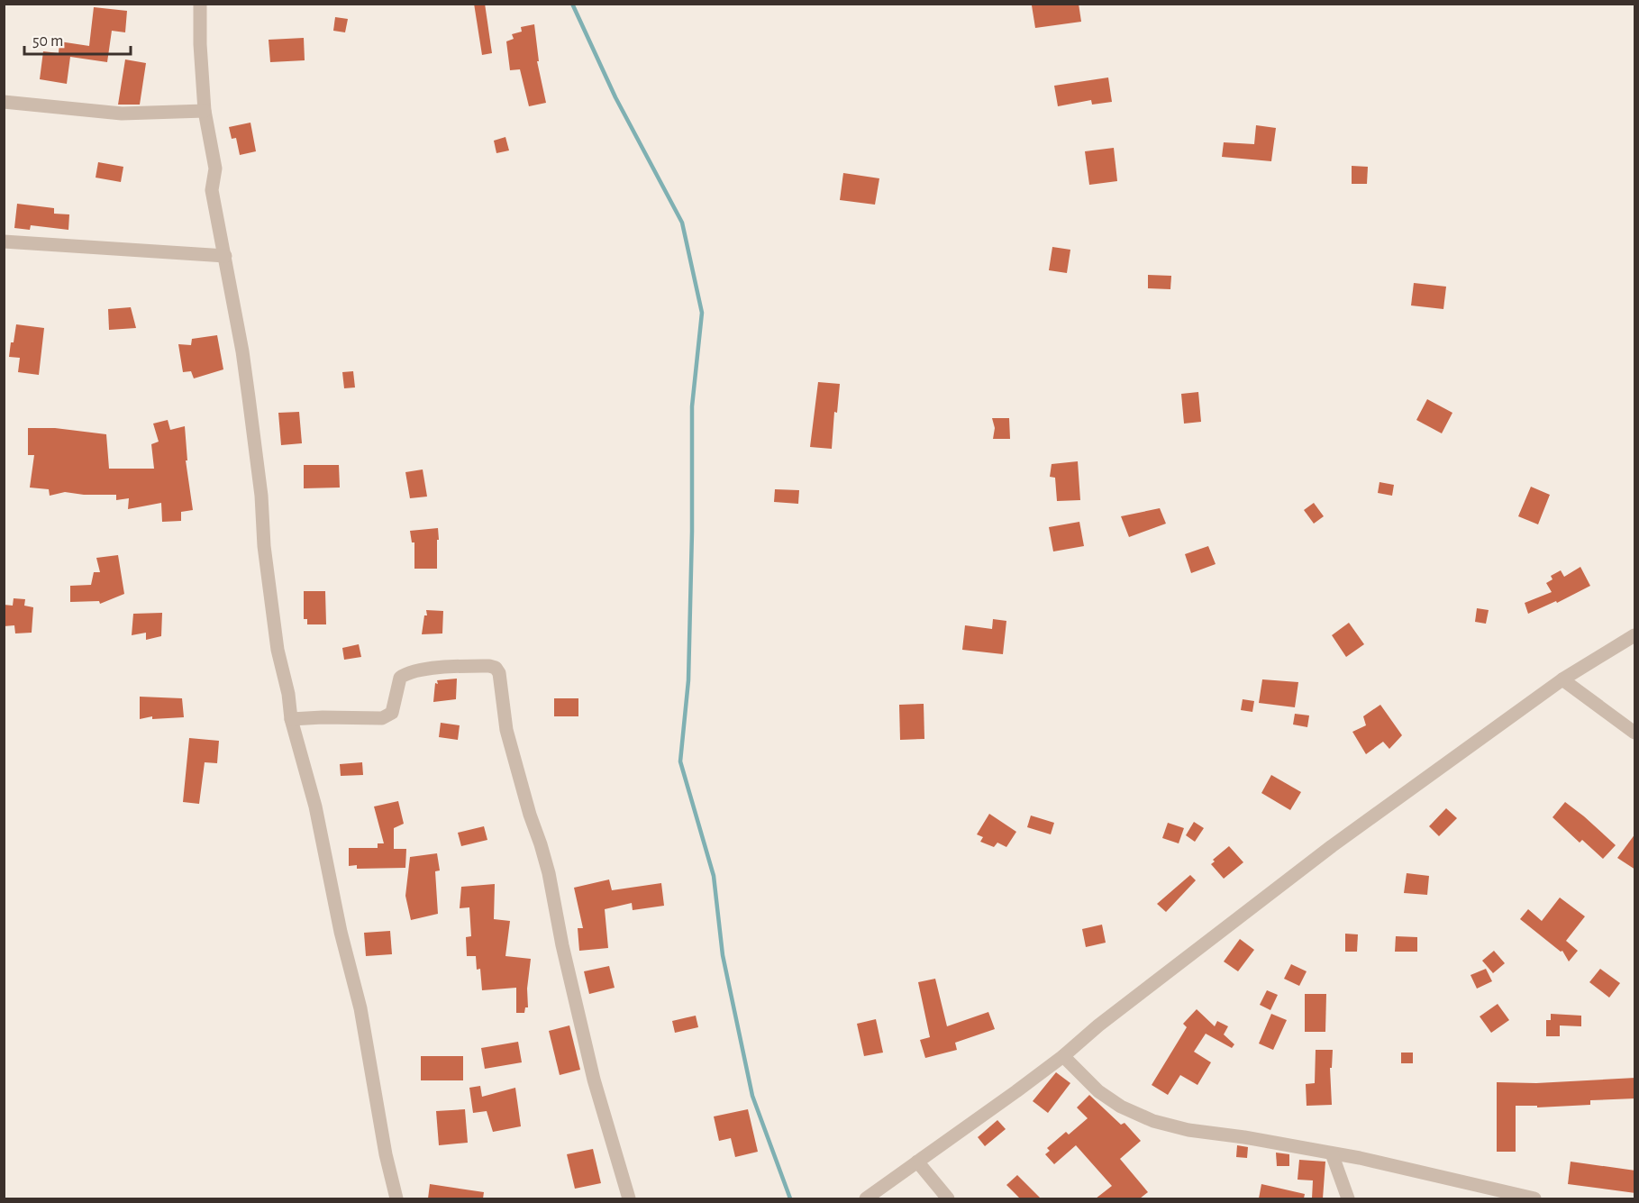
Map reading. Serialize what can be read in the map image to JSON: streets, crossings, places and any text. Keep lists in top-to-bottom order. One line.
{"scale_bar":"50 m"}
